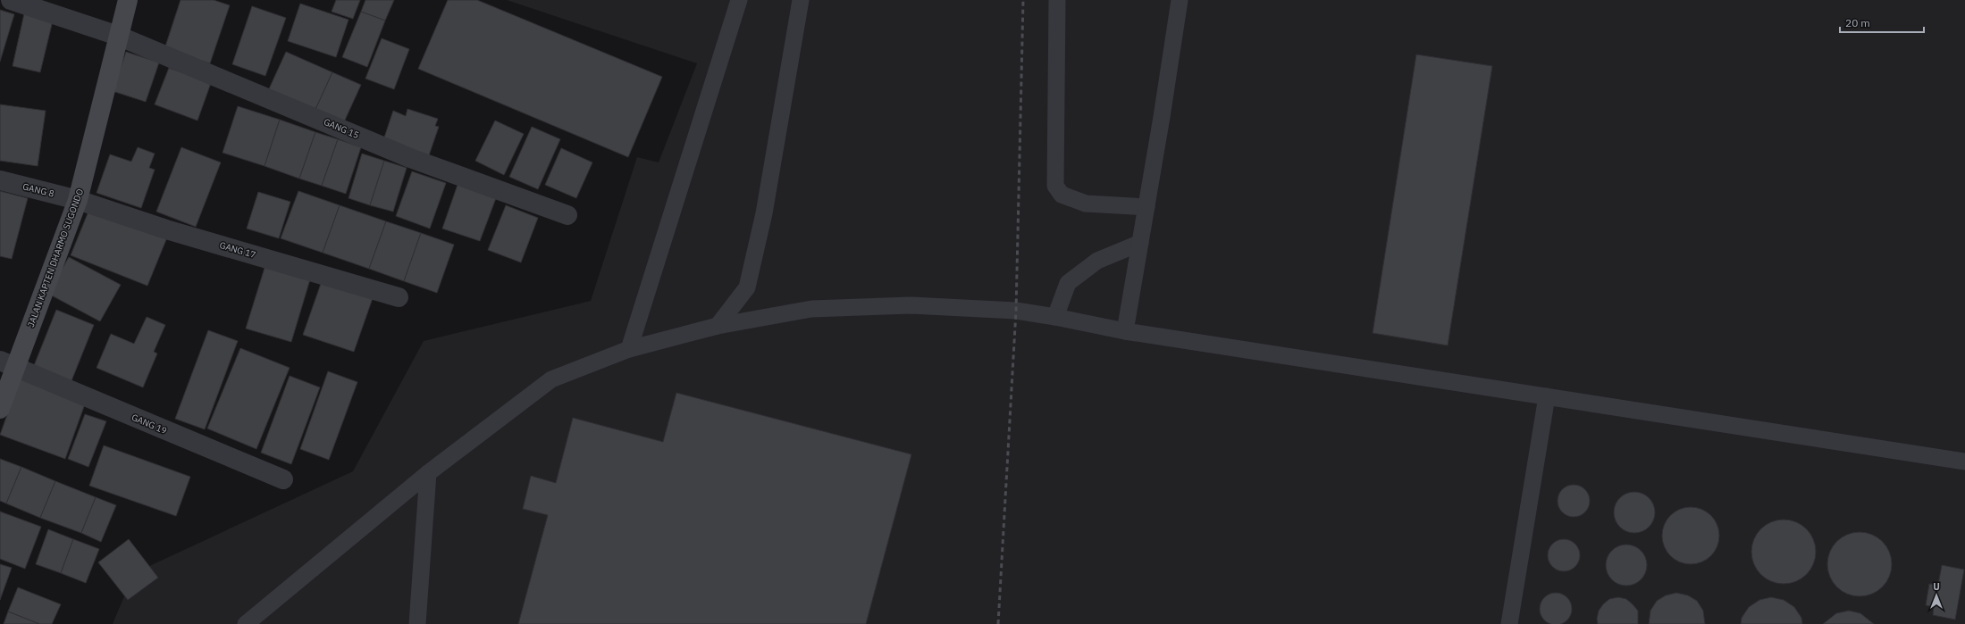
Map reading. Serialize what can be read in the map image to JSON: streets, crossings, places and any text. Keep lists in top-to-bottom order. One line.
{"streets":{"main road":["JALAN KAPTEN DHARMO SUGONDO"],"street":["GANG 15","GANG 8","GANG 17","GANG 19"]},"crossings":[["GANG 15","JALAN KAPTEN DHARMO SUGONDO"],["GANG 8","GANG 17"],["GANG 8","JALAN KAPTEN DHARMO SUGONDO"],["GANG 17","JALAN KAPTEN DHARMO SUGONDO"],["JALAN KAPTEN DHARMO SUGONDO","GANG 19"]],"scale_bar":"20 m","north":"top"}
